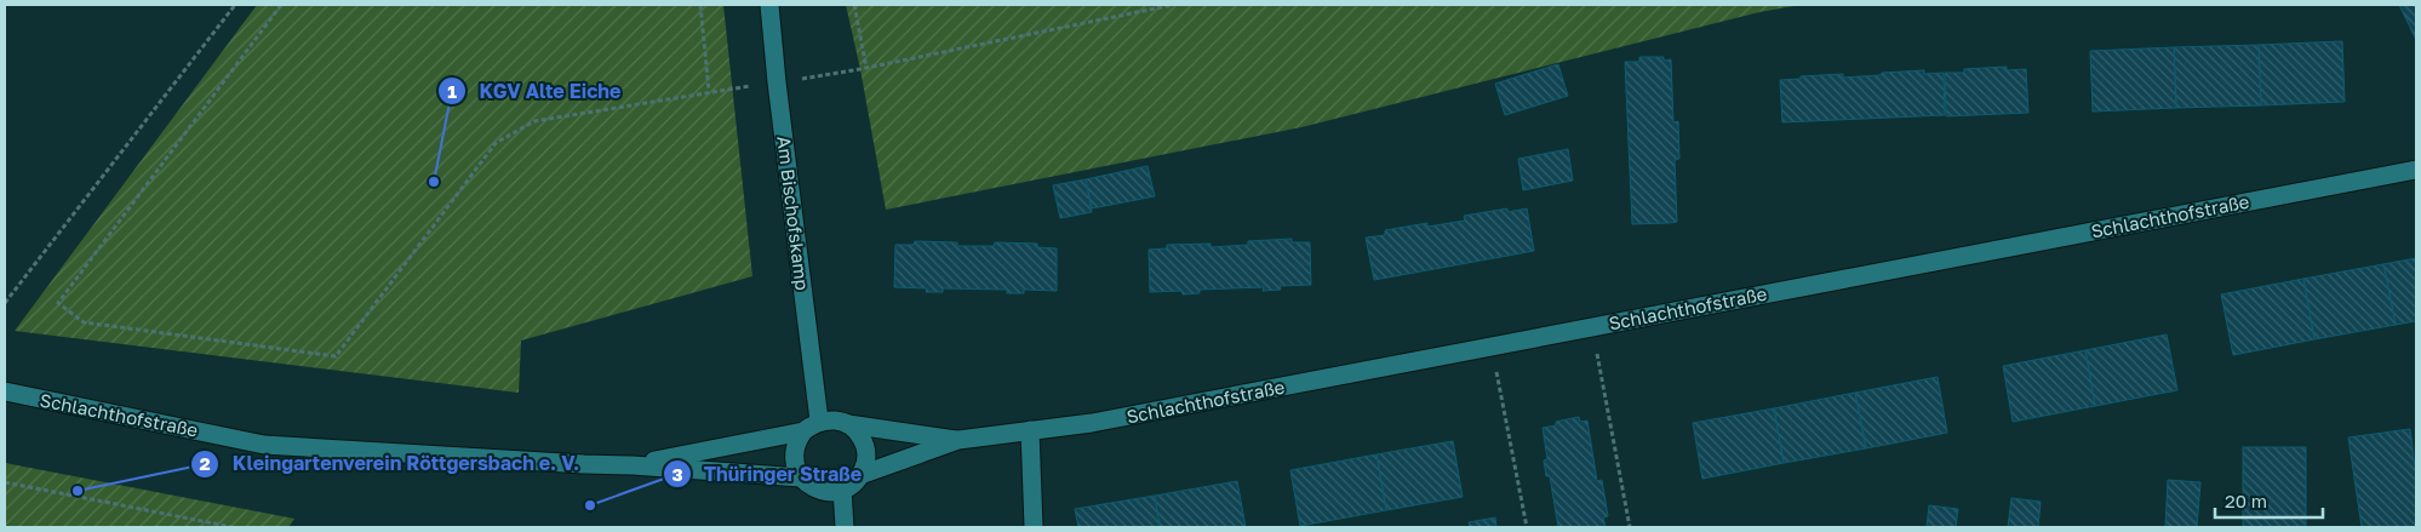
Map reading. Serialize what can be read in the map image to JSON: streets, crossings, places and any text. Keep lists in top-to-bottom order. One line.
{"streets":{"street":["Am Bischofskamp","Schlachthofstraße"]},"crossings":[["Am Bischofskamp","Schlachthofstraße"]],"places":["KGV Alte Eiche","Kleingartenverein Röttgersbach e. V.","Thüringer Straße"],"scale_bar":"20 m"}
